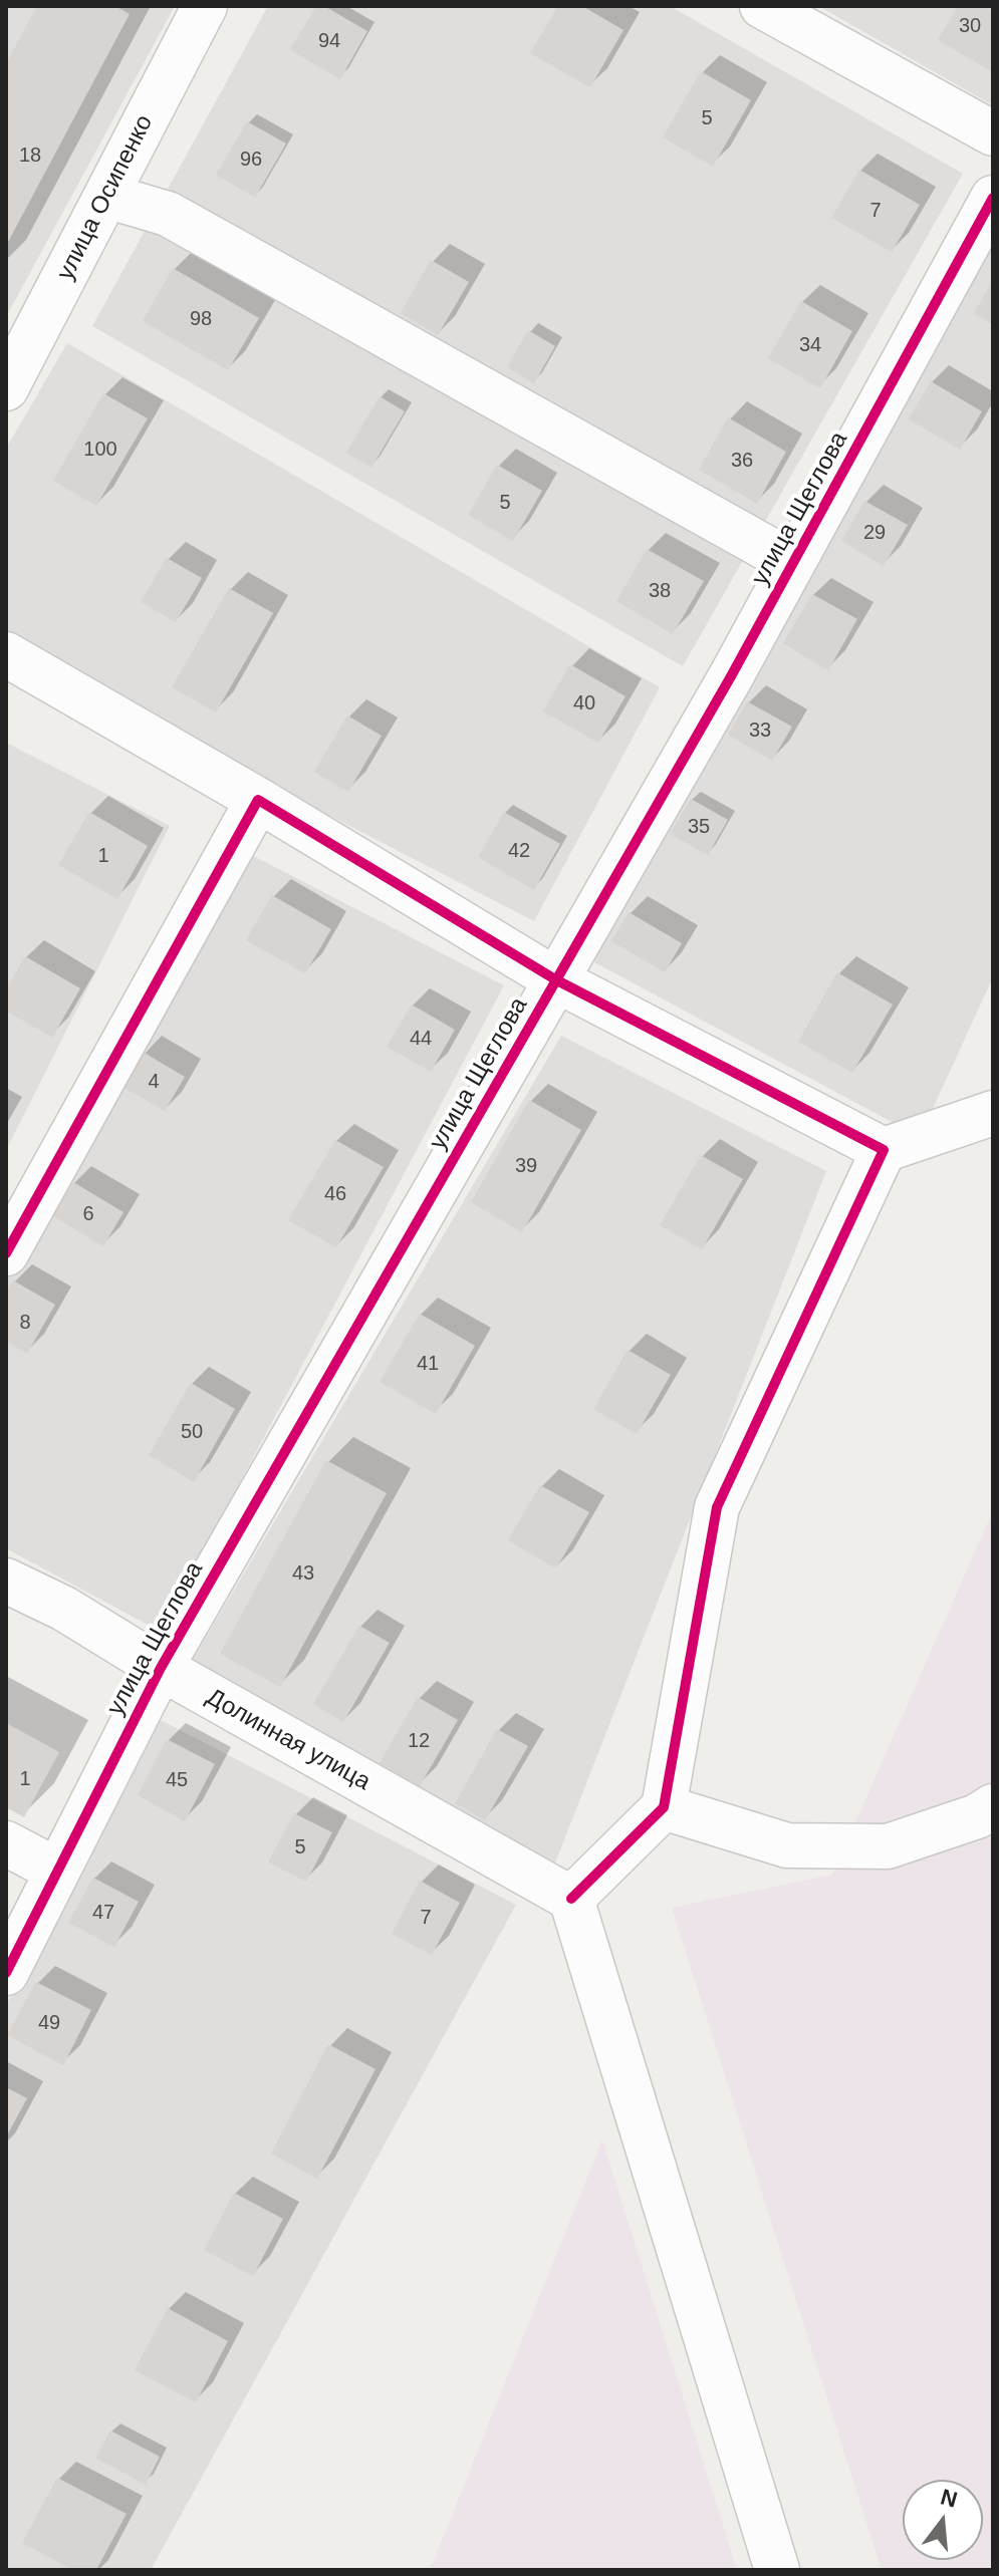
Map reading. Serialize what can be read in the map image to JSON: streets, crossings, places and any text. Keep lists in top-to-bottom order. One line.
{"streets":{"street":["улица Осипенко","улица Щеглова","Долинная улица"]},"crossings":[["улица Щеглова","Долинная улица"]],"house_numbers":["30","94","5","18","96","7","98","34","100","36","5","29","38","40","33","35","42","1","44","4","39","46","6","8","41","50","43","12","1","45","5","47","7","49"],"north":"top"}
